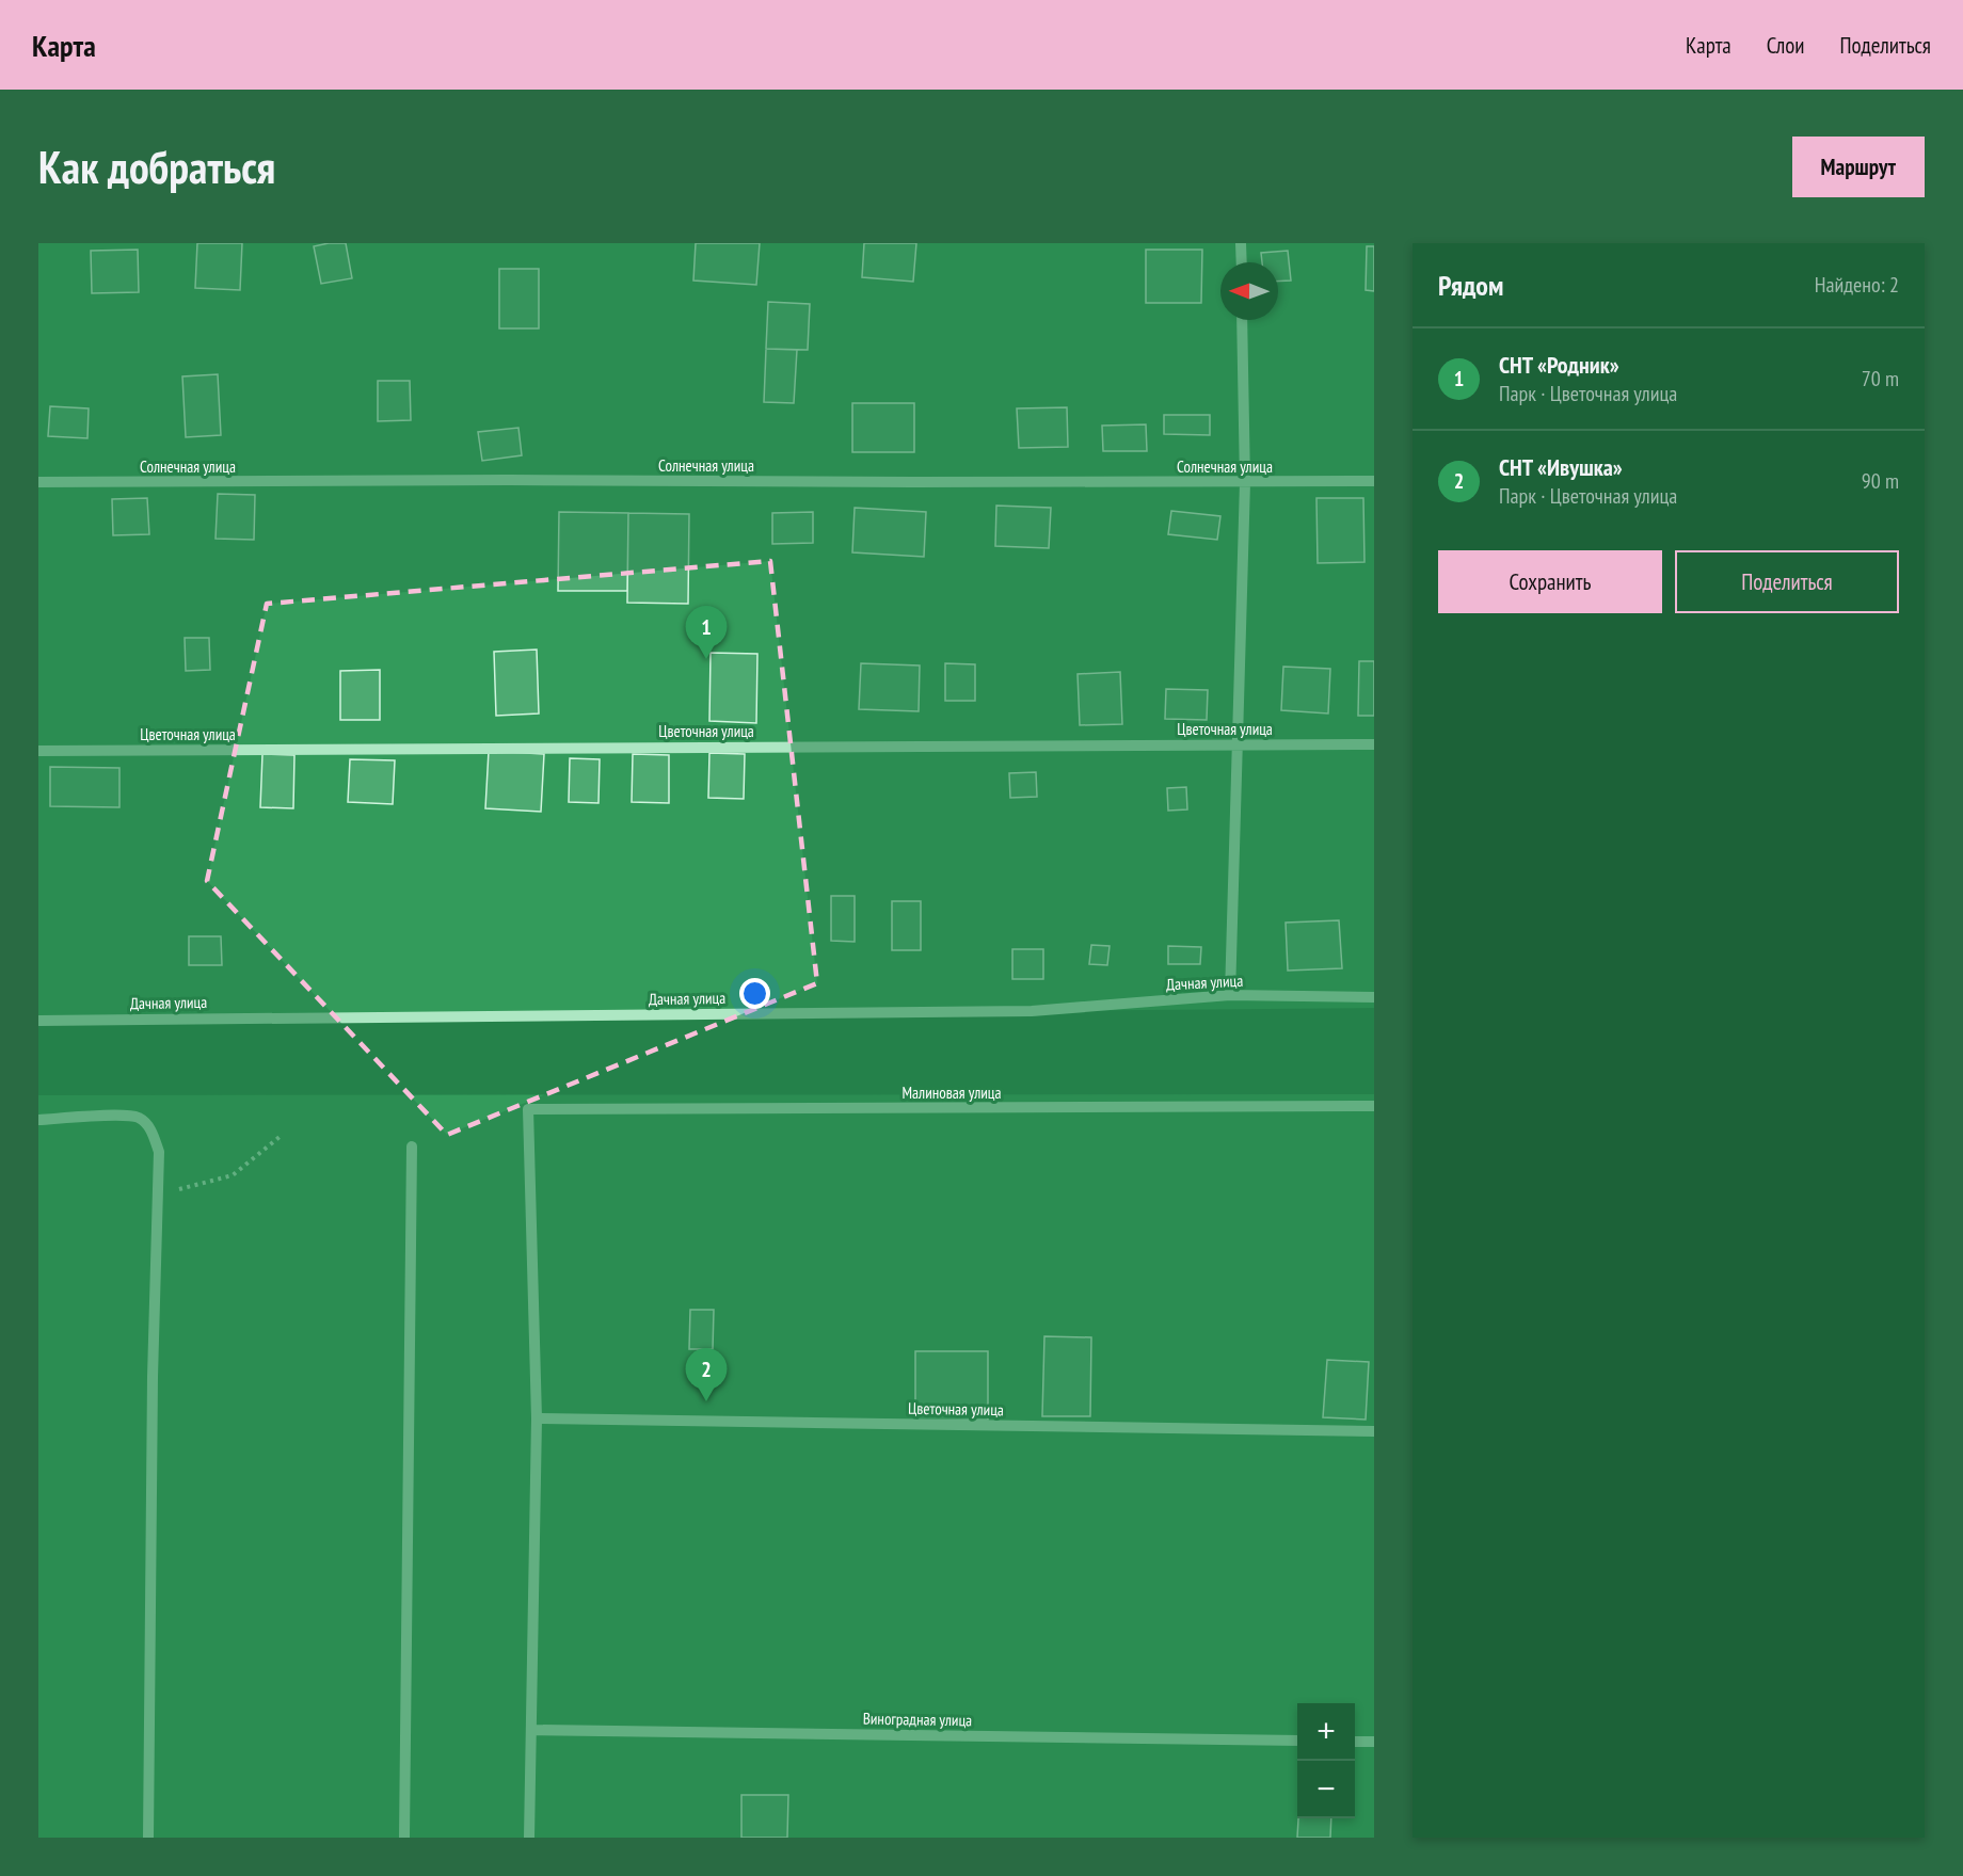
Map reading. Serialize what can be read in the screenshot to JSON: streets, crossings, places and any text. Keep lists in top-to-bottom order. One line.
{"streets":{"street":["Солнечная улица","Цветочная улица","Дачная улица","Малиновая улица","Виноградная улица"]},"crossings":[["Цветочная улица","Малиновая улица"]],"north":"left","page":{"header":"Карта","nav":["Карта","Слои","Поделиться"],"buttons":["Маршрут",["Сохранить","Поделиться"]],"title":"Как добраться","heading":["Рядом","Найдено: 2"],"list":[{"mark":"1","name":"СНТ «Родник»","note":"Парк · Цветочная улица","value":"70 m"},{"mark":"2","name":"СНТ «Ивушка»","note":"Парк · Цветочная улица","value":"90 m"}],"pins":["1","2"],"map_buttons":["+","−"]}}
